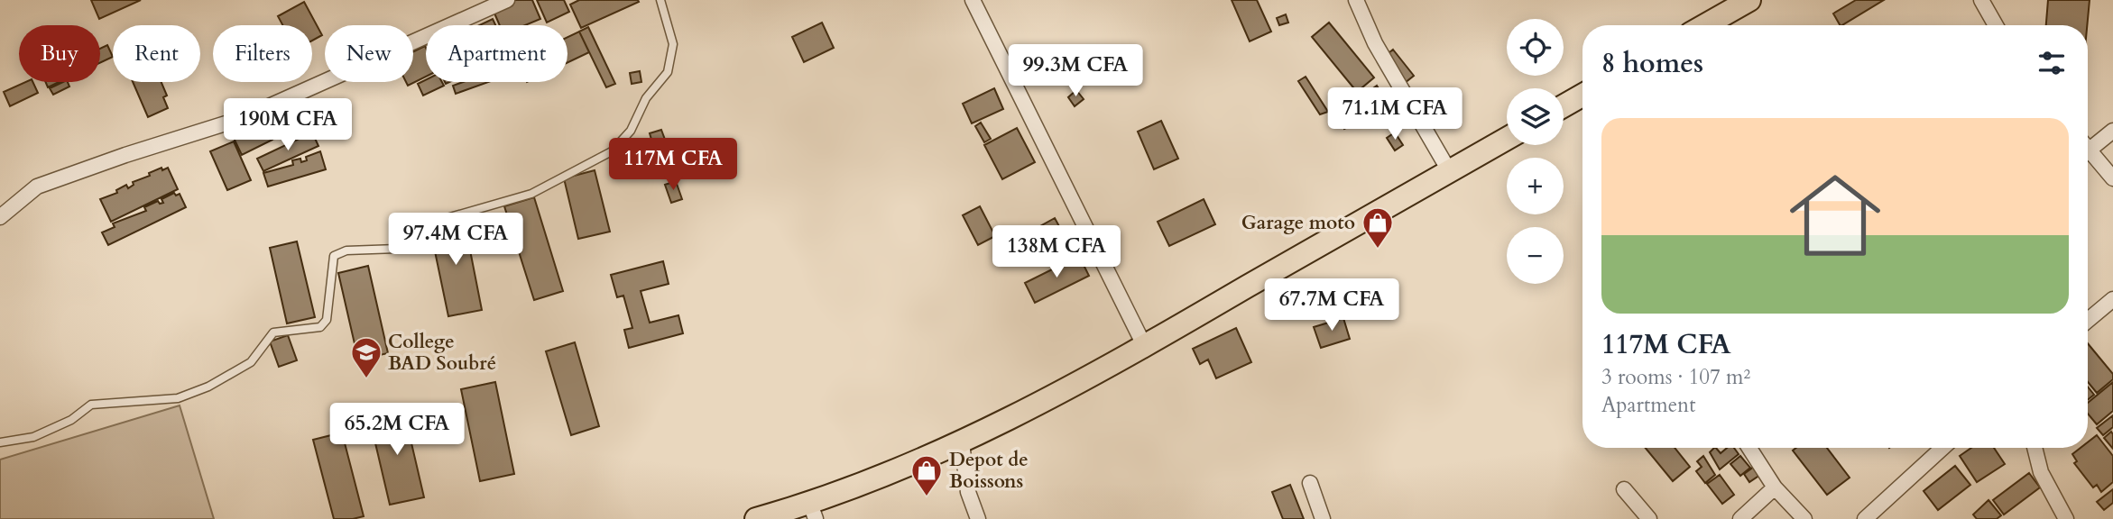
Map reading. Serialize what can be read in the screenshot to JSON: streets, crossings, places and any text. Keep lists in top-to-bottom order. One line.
{"places":{"shop":["Garage moto","Depot de Boissons"],"school or university":["College BAD Soubré"]},"page":{"map_buttons":["+","−"],"chip":["Buy","Rent","Filters","New","Apartment"],"heading":"8 homes","price":["99.3M CFA","71.1M CFA","190M CFA","117M CFA","97.4M CFA","138M CFA","67.7M CFA","65.2M CFA"],"list":[{"name":"117M CFA","note":"3 rooms · 107 m² · Apartment"}]}}
